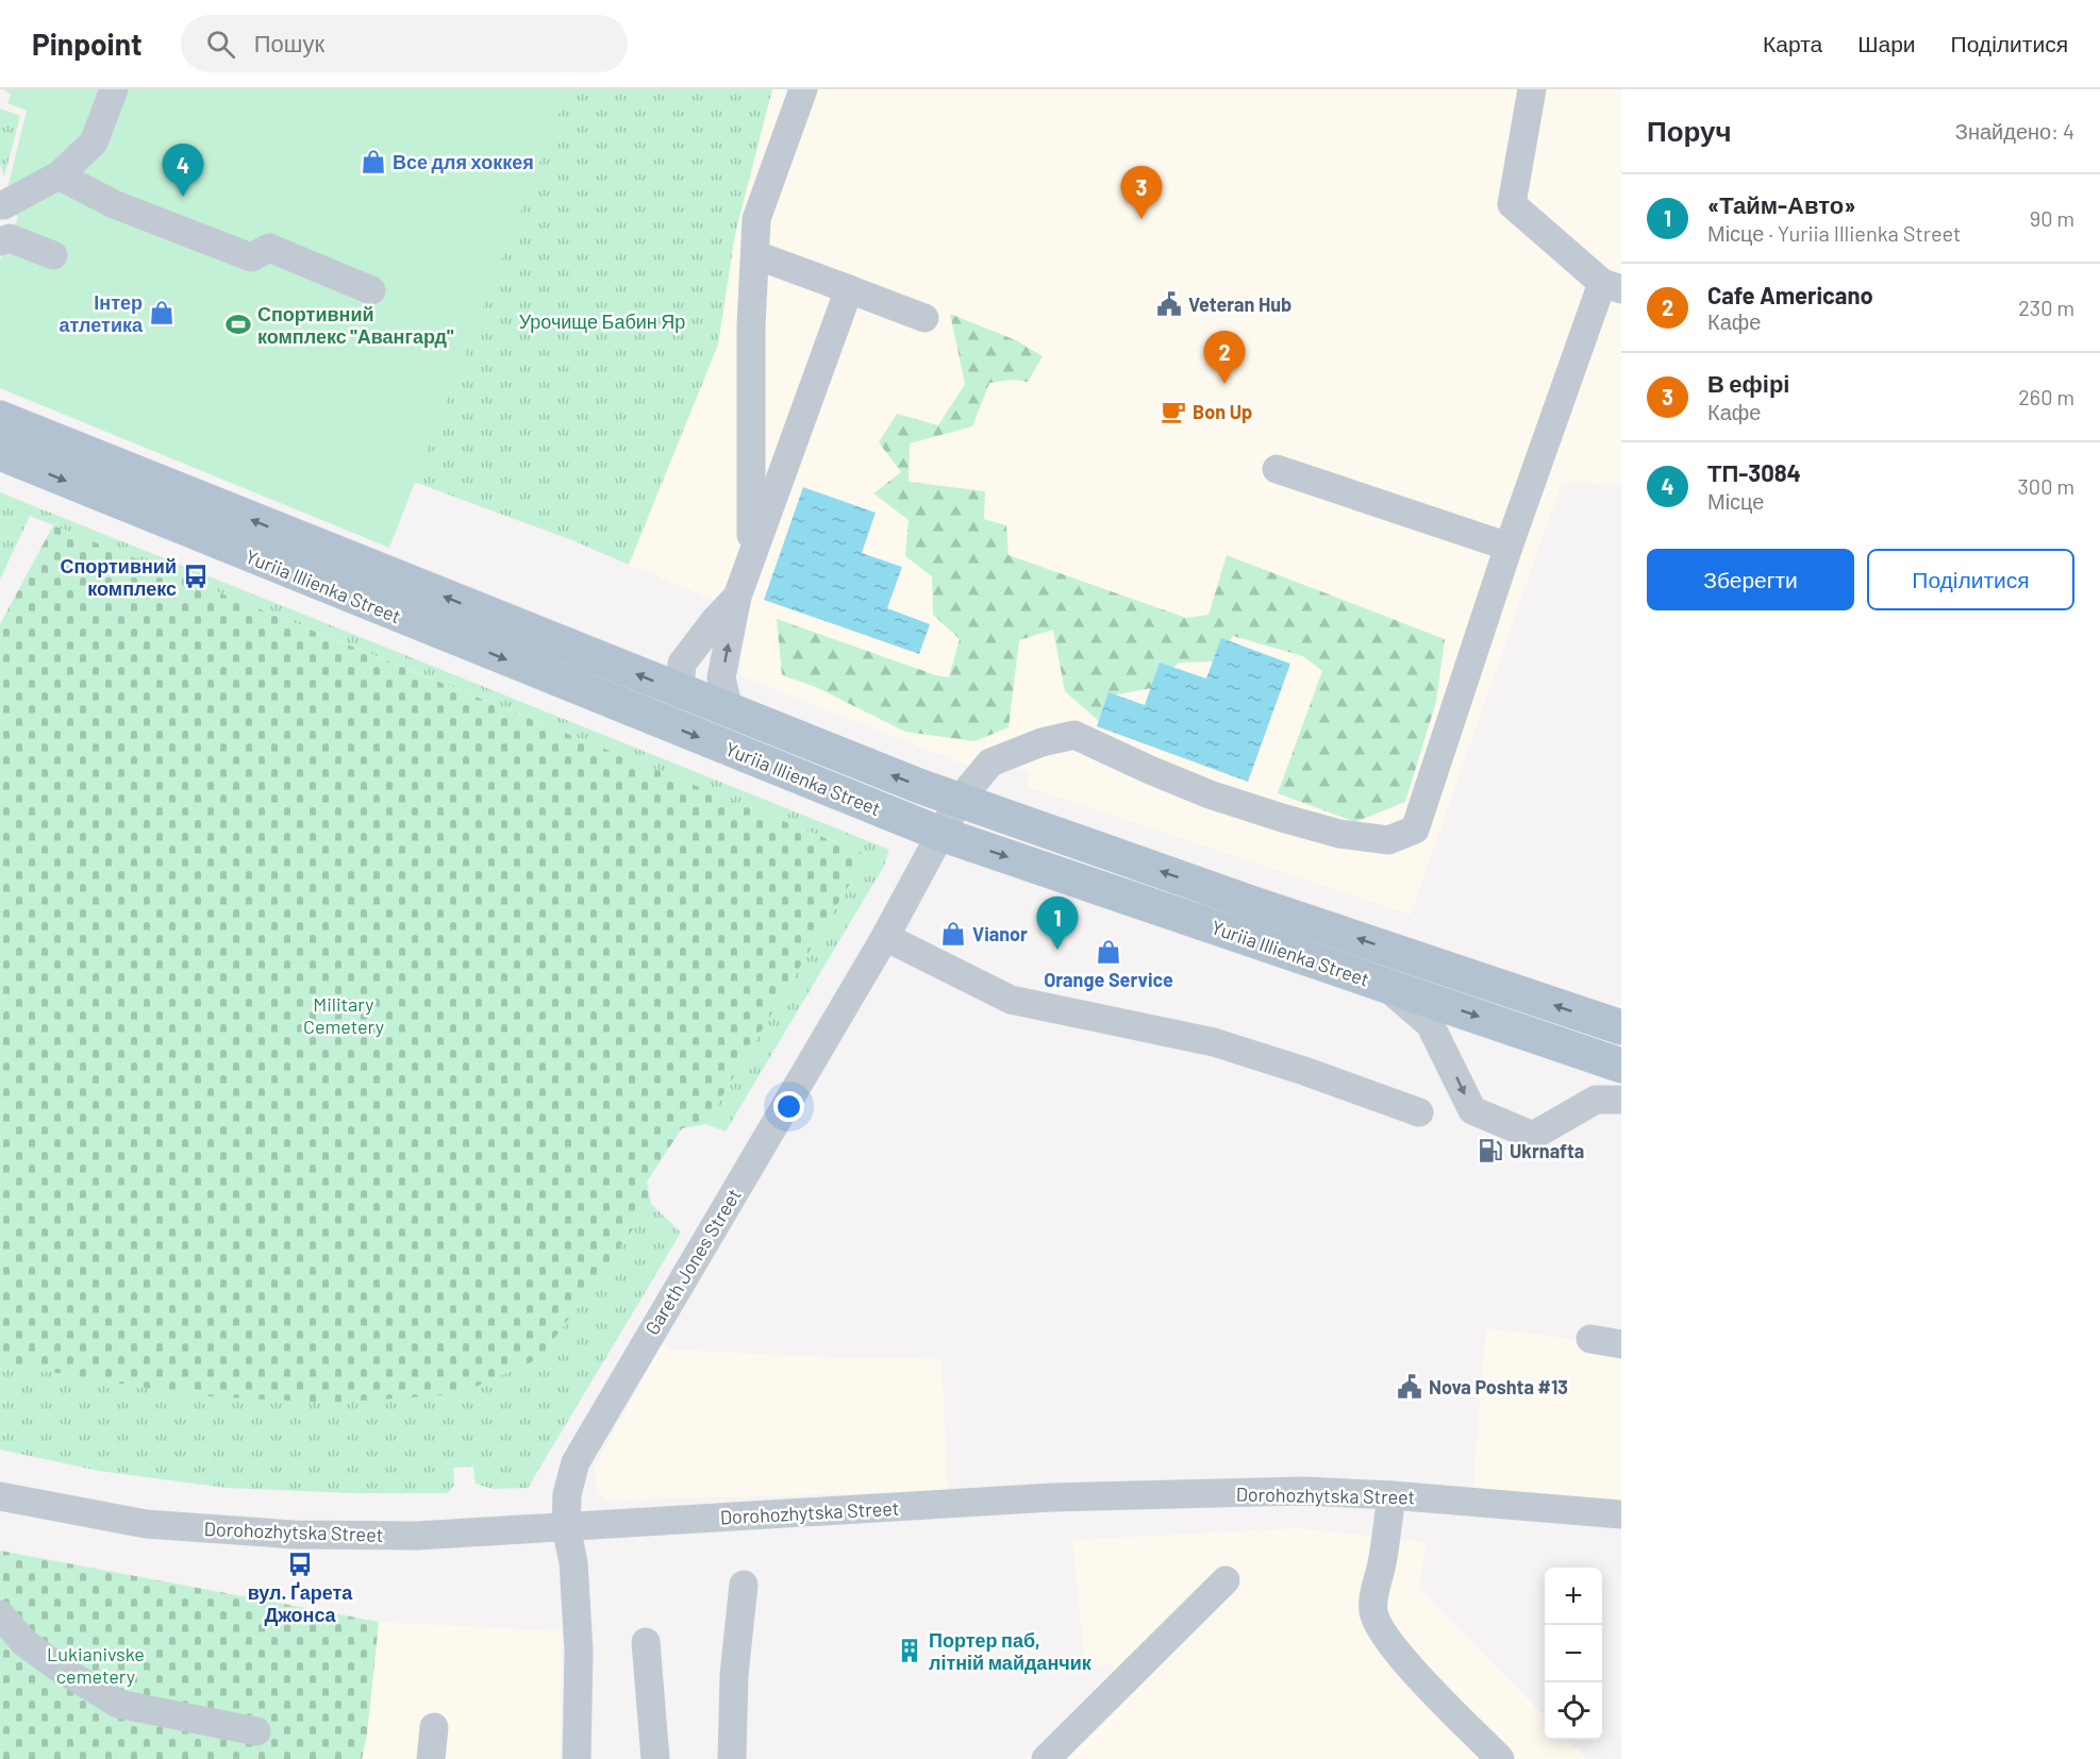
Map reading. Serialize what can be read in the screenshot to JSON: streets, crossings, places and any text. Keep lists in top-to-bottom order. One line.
{"streets":{"main road":["Yuriia Illienka Street"],"street":["Gareth Jones Street","Dorohozhytska Street"]},"crossings":[["Yuriia Illienka Street","Gareth Jones Street"],["Gareth Jones Street","Dorohozhytska Street"]],"parks":["Урочище Бабин Яр","Military Cemetery","Lukianivske cemetery"],"places":{"shop":["Все для хоккея","Інтер атлетика","Vianor","Orange Service"],"public building":["Veteran Hub","Nova Poshta #13"],"sports":["Спортивний комплекс \"Авангард\""],"cafe":["Bon Up"],"bus stop":["Спортивний комплекс","вул. Ґарета Джонса"],"fuel station":["Ukrnafta"],"building":["Портер паб, літній майданчик"]},"page":{"header":"Pinpoint","search":"Пошук","nav":["Карта","Шари","Поділитися"],"heading":["Поруч","Знайдено: 4"],"pins":["4","3","2","1"],"list":[{"mark":"1","name":"«Тайм-Авто»","note":"Місце · Yuriia Illienka Street","value":"90 m"},{"mark":"2","name":"Cafe Americano","note":"Кафе","value":"230 m"},{"mark":"3","name":"В ефірі","note":"Кафе","value":"260 m"},{"mark":"4","name":"ТП-3084","note":"Місце","value":"300 m"}],"buttons":["Зберегти","Поділитися"],"map_buttons":["+","−"]}}
